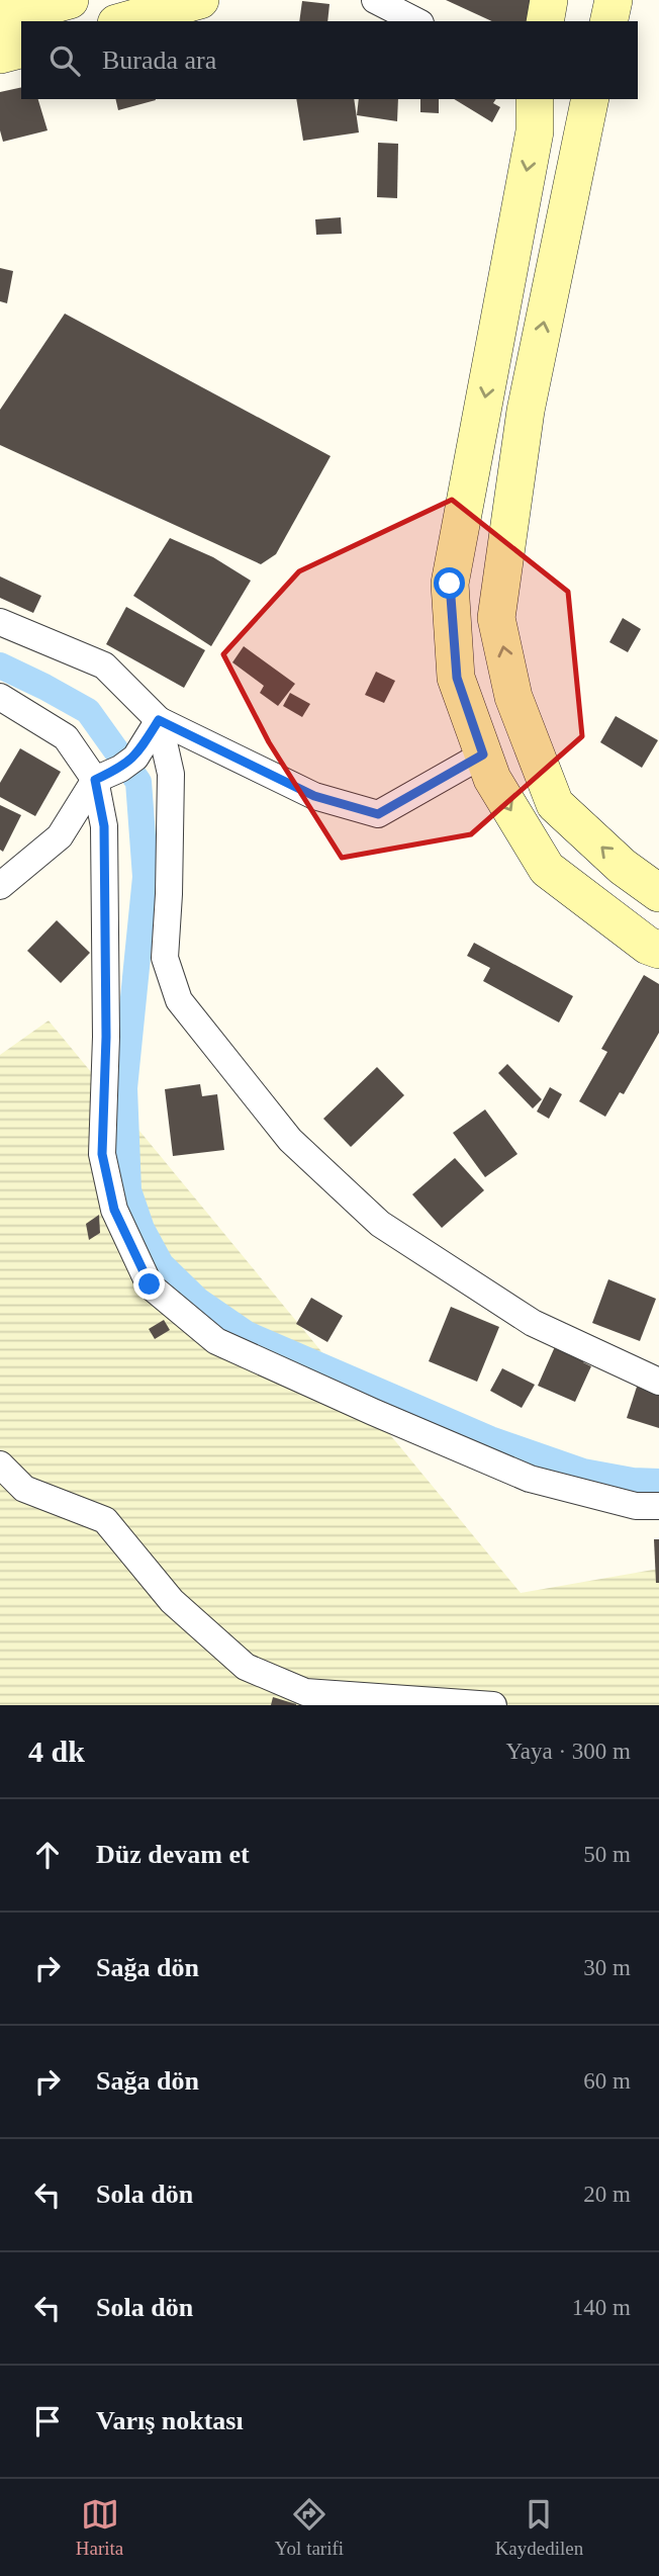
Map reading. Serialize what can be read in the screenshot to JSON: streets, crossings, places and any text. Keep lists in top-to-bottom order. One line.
{"page":{"search":"Burada ara","heading":["4 dk","Yaya · 300 m"],"list":[["Düz devam et","50 m"],["Sağa dön","30 m"],["Sağa dön","60 m"],["Sola dön","20 m"],["Sola dön","140 m"],"Varış noktası"],"nav":["Harita","Yol tarifi","Kaydedilen"]}}
